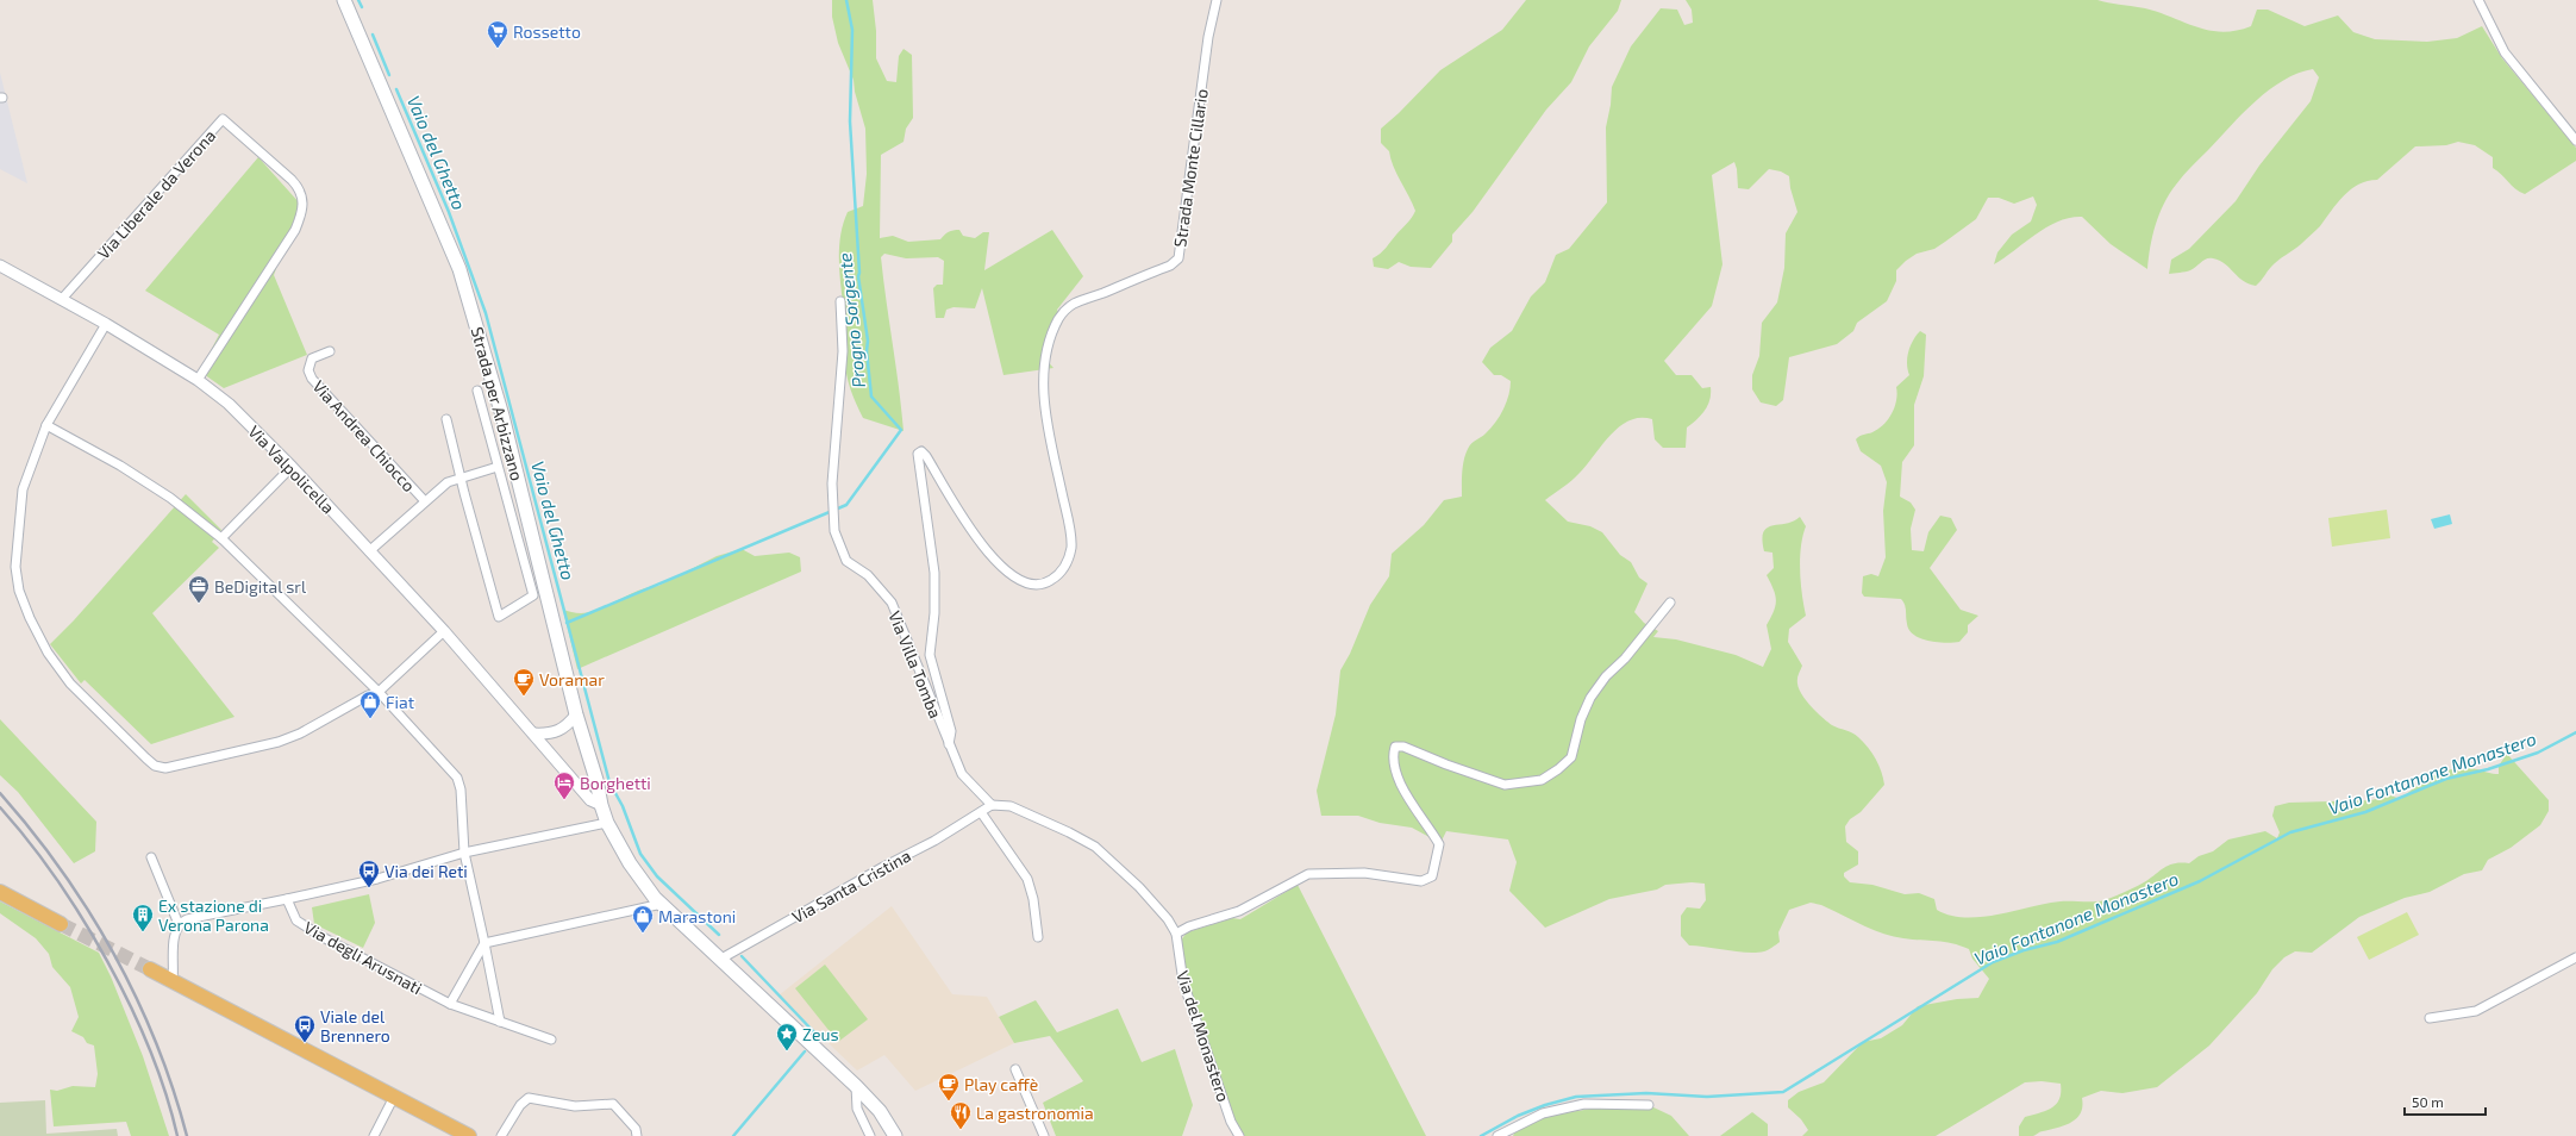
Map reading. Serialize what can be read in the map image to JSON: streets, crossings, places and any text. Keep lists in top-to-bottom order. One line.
{"streets":{"main road":["Strada per Arbizzano"],"street":["Strada Monte Cillario","Via Liberale da Verona","Via Andrea Chiocco","Via Valpolicella","Via Villa Tomba","Via Santa Cristina","Via degli Arusnati","Via del Monastero"]},"crossings":[["Strada Monte Cillario","Via Villa Tomba"],["Via Liberale da Verona","Via Valpolicella"],["Strada per Arbizzano","Via Valpolicella"],["Via Andrea Chiocco","Via Valpolicella"],["Via Villa Tomba","Via Santa Cristina"],["Via Villa Tomba","Via del Monastero"],["Via Santa Cristina","Via del Monastero"]],"water":["Vaio del Ghetto","Progno Sorgente","Vaio Fontanone Monastero"],"places":{"supermarket":["Rossetto"],"office":["BeDigital srl"],"cafe":["Voramar","Play caffè"],"shop":["Fiat","Marastoni"],"hotel":["Borghetti"],"bus stop":["Via dei Reti","Viale del Brennero"],"building":["Ex stazione di Verona Parona"],"place":["Zeus"],"restaurant":["La gastronomia"]},"scale_bar":"50 m"}
